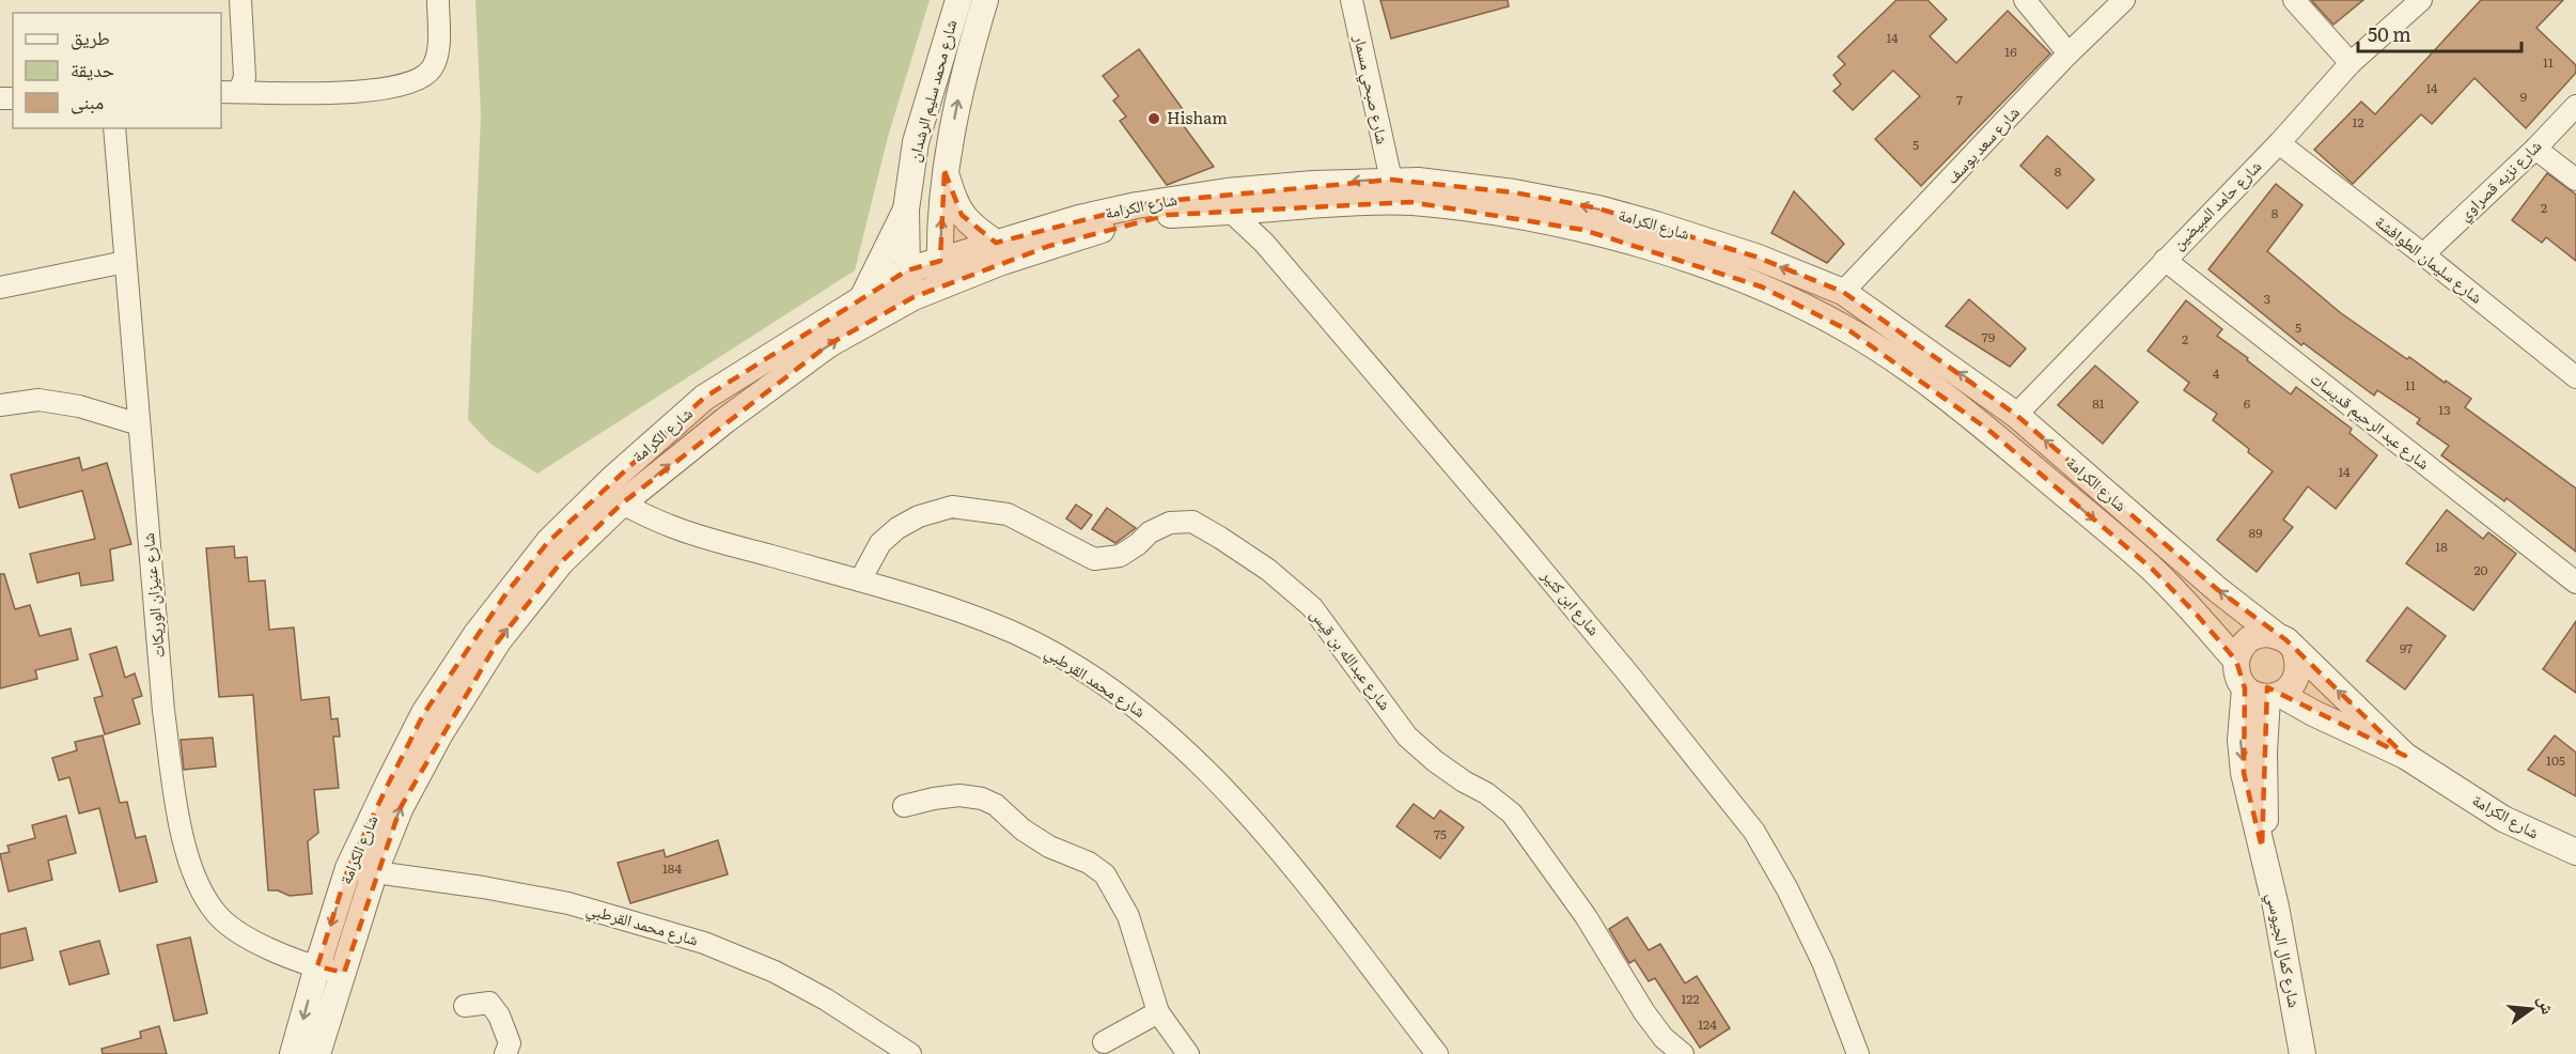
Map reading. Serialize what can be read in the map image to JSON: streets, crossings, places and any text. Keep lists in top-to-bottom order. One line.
{"streets":{"street":["شارع صبحي مسمار","شارع محمد سليم الرشدان","شارع سعد يوسف","شارع نزيه قصراوي","شارع حامد المبيضين","شارع الكرامة","شارع سليمان الطوافشة","شارع عبد الرحيم قديسات","شارع عنيزان الوريكات","شارع ابن كثير","شارع عبدالله بن قيس","شارع محمد القرطبي","شارع كمال الجيوسي"]},"crossings":[["شارع صبحي مسمار","شارع الكرامة"],["شارع محمد سليم الرشدان","شارع الكرامة"],["شارع سعد يوسف","شارع الكرامة"],["شارع نزيه قصراوي","شارع سليمان الطوافشة"],["شارع حامد المبيضين","شارع الكرامة"],["شارع حامد المبيضين","شارع سليمان الطوافشة"],["شارع حامد المبيضين","شارع عبد الرحيم قديسات"],["شارع الكرامة","شارع عنيزان الوريكات"],["شارع الكرامة","شارع ابن كثير"],["شارع الكرامة","شارع محمد القرطبي"],["شارع الكرامة","شارع كمال الجيوسي"],["شارع عبدالله بن قيس","شارع محمد القرطبي"]],"places":["Hisham"],"house_numbers":["14","16","11","14","9","7","12","5","8","2","8","3","5","79","2","4","11","81","6","13","14","89","18","20","97","105","75","184","122","124"],"legend":["طريق","حديقة","مبنى"],"scale_bar":"50 m","north":"right"}
